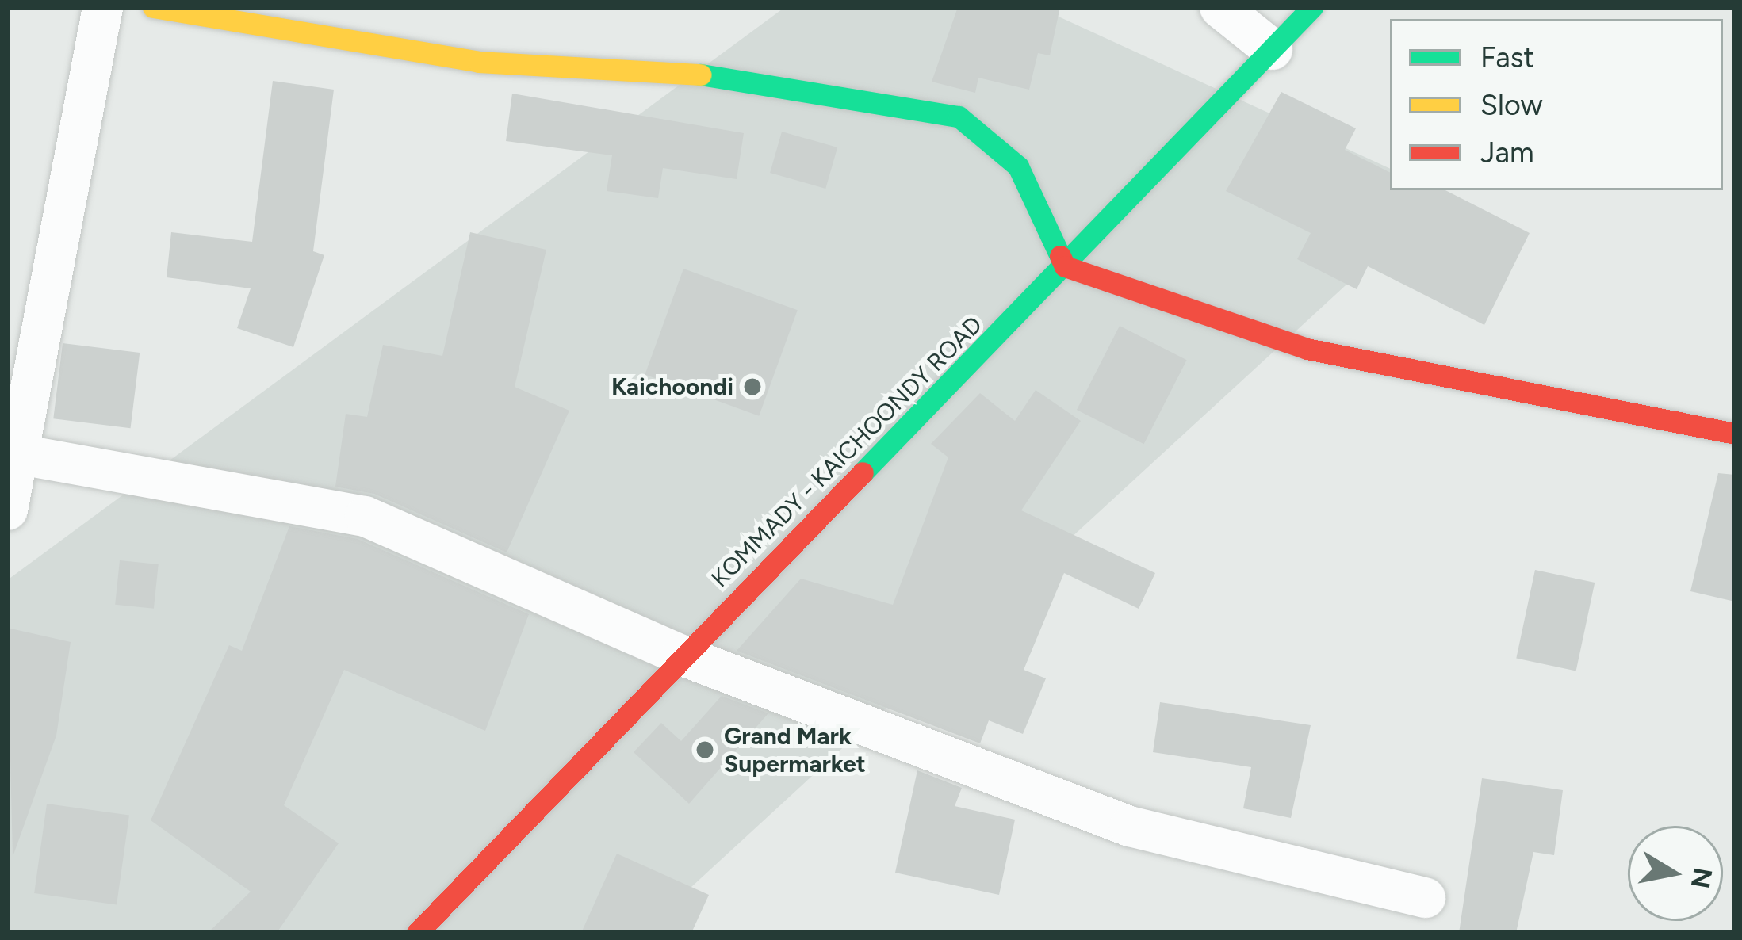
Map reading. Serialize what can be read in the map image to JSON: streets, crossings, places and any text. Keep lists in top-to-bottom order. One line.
{"streets":{"street":["KOMMADY - KAICHOONDY ROAD"]},"places":["Kaichoondi","Grand Mark Supermarket"],"legend":["Fast","Slow","Jam"],"north":"right"}
